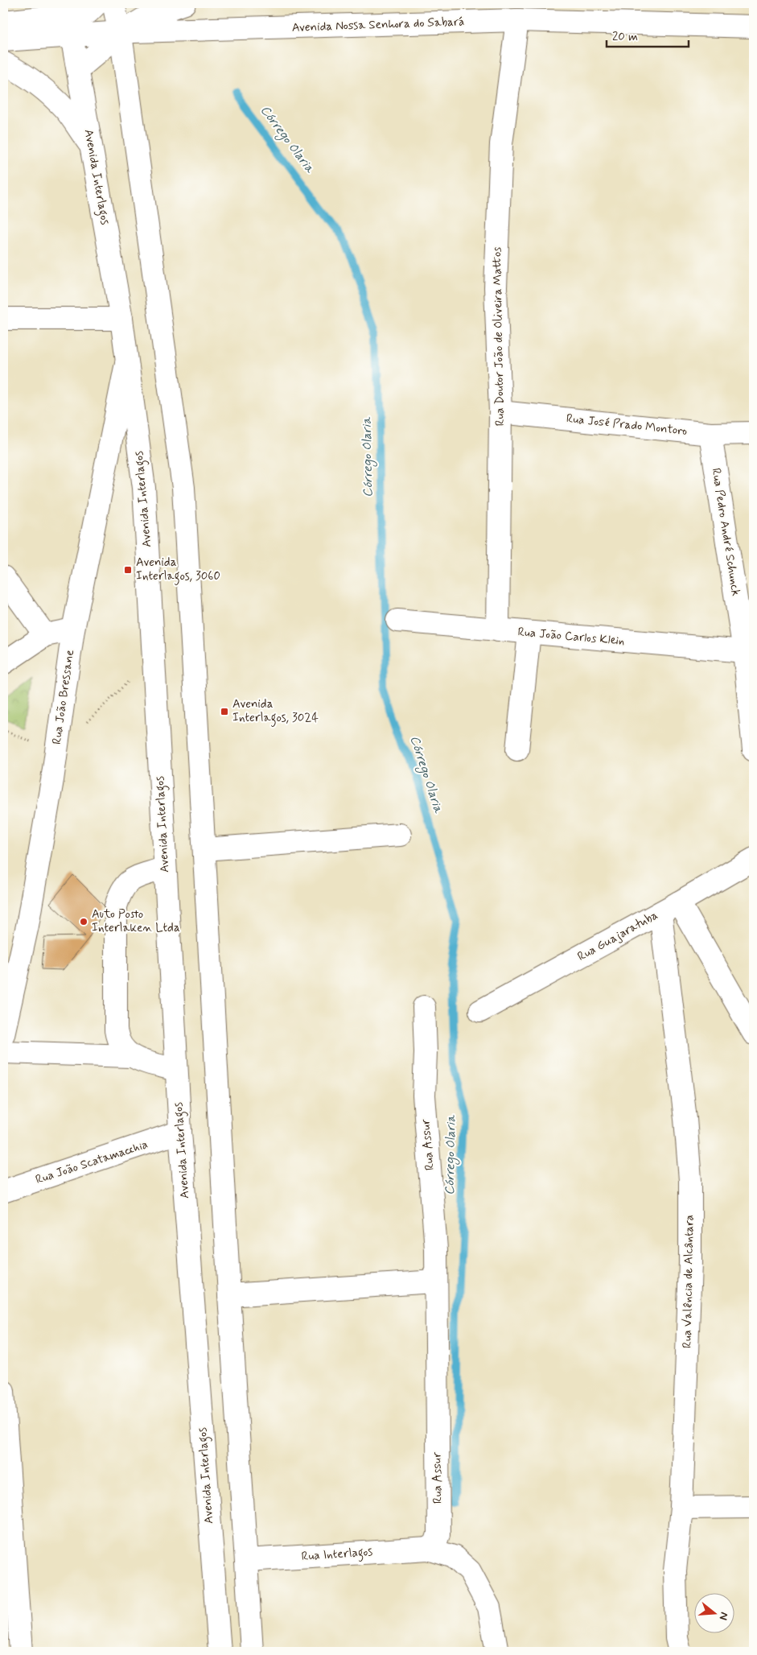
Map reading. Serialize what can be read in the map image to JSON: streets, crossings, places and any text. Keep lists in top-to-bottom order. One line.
{"streets":{"street":["Avenida Nossa Senhora do Sabará","Avenida Interlagos","Rua Doutor João de Oliveira Mattos","Rua José Prado Montoro","Rua Pedro André Schunck","Rua João Carlos Klein","Rua João Bressane","Rua Guajaratuba","Rua Assur","Rua João Scatamacchia","Rua Valência de Alcântara","Rua Interlagos"]},"crossings":[["Avenida Nossa Senhora do Sabará","Avenida Interlagos"],["Avenida Nossa Senhora do Sabará","Rua Doutor João de Oliveira Mattos"],["Avenida Interlagos","Rua João Bressane"],["Avenida Interlagos","Rua João Scatamacchia"],["Rua Doutor João de Oliveira Mattos","Rua José Prado Montoro"],["Rua Doutor João de Oliveira Mattos","Rua João Carlos Klein"],["Rua José Prado Montoro","Rua Pedro André Schunck"],["Rua Pedro André Schunck","Rua João Carlos Klein"],["Rua Guajaratuba","Rua Valência de Alcântara"],["Rua Assur","Rua Interlagos"]],"water":["Córrego Olaria"],"places":{"transit":["Avenida Interlagos, 3060","Avenida Interlagos, 3024"],"other":["Auto Posto Interlaken Ltda"]},"scale_bar":"20 m","north":"right"}
